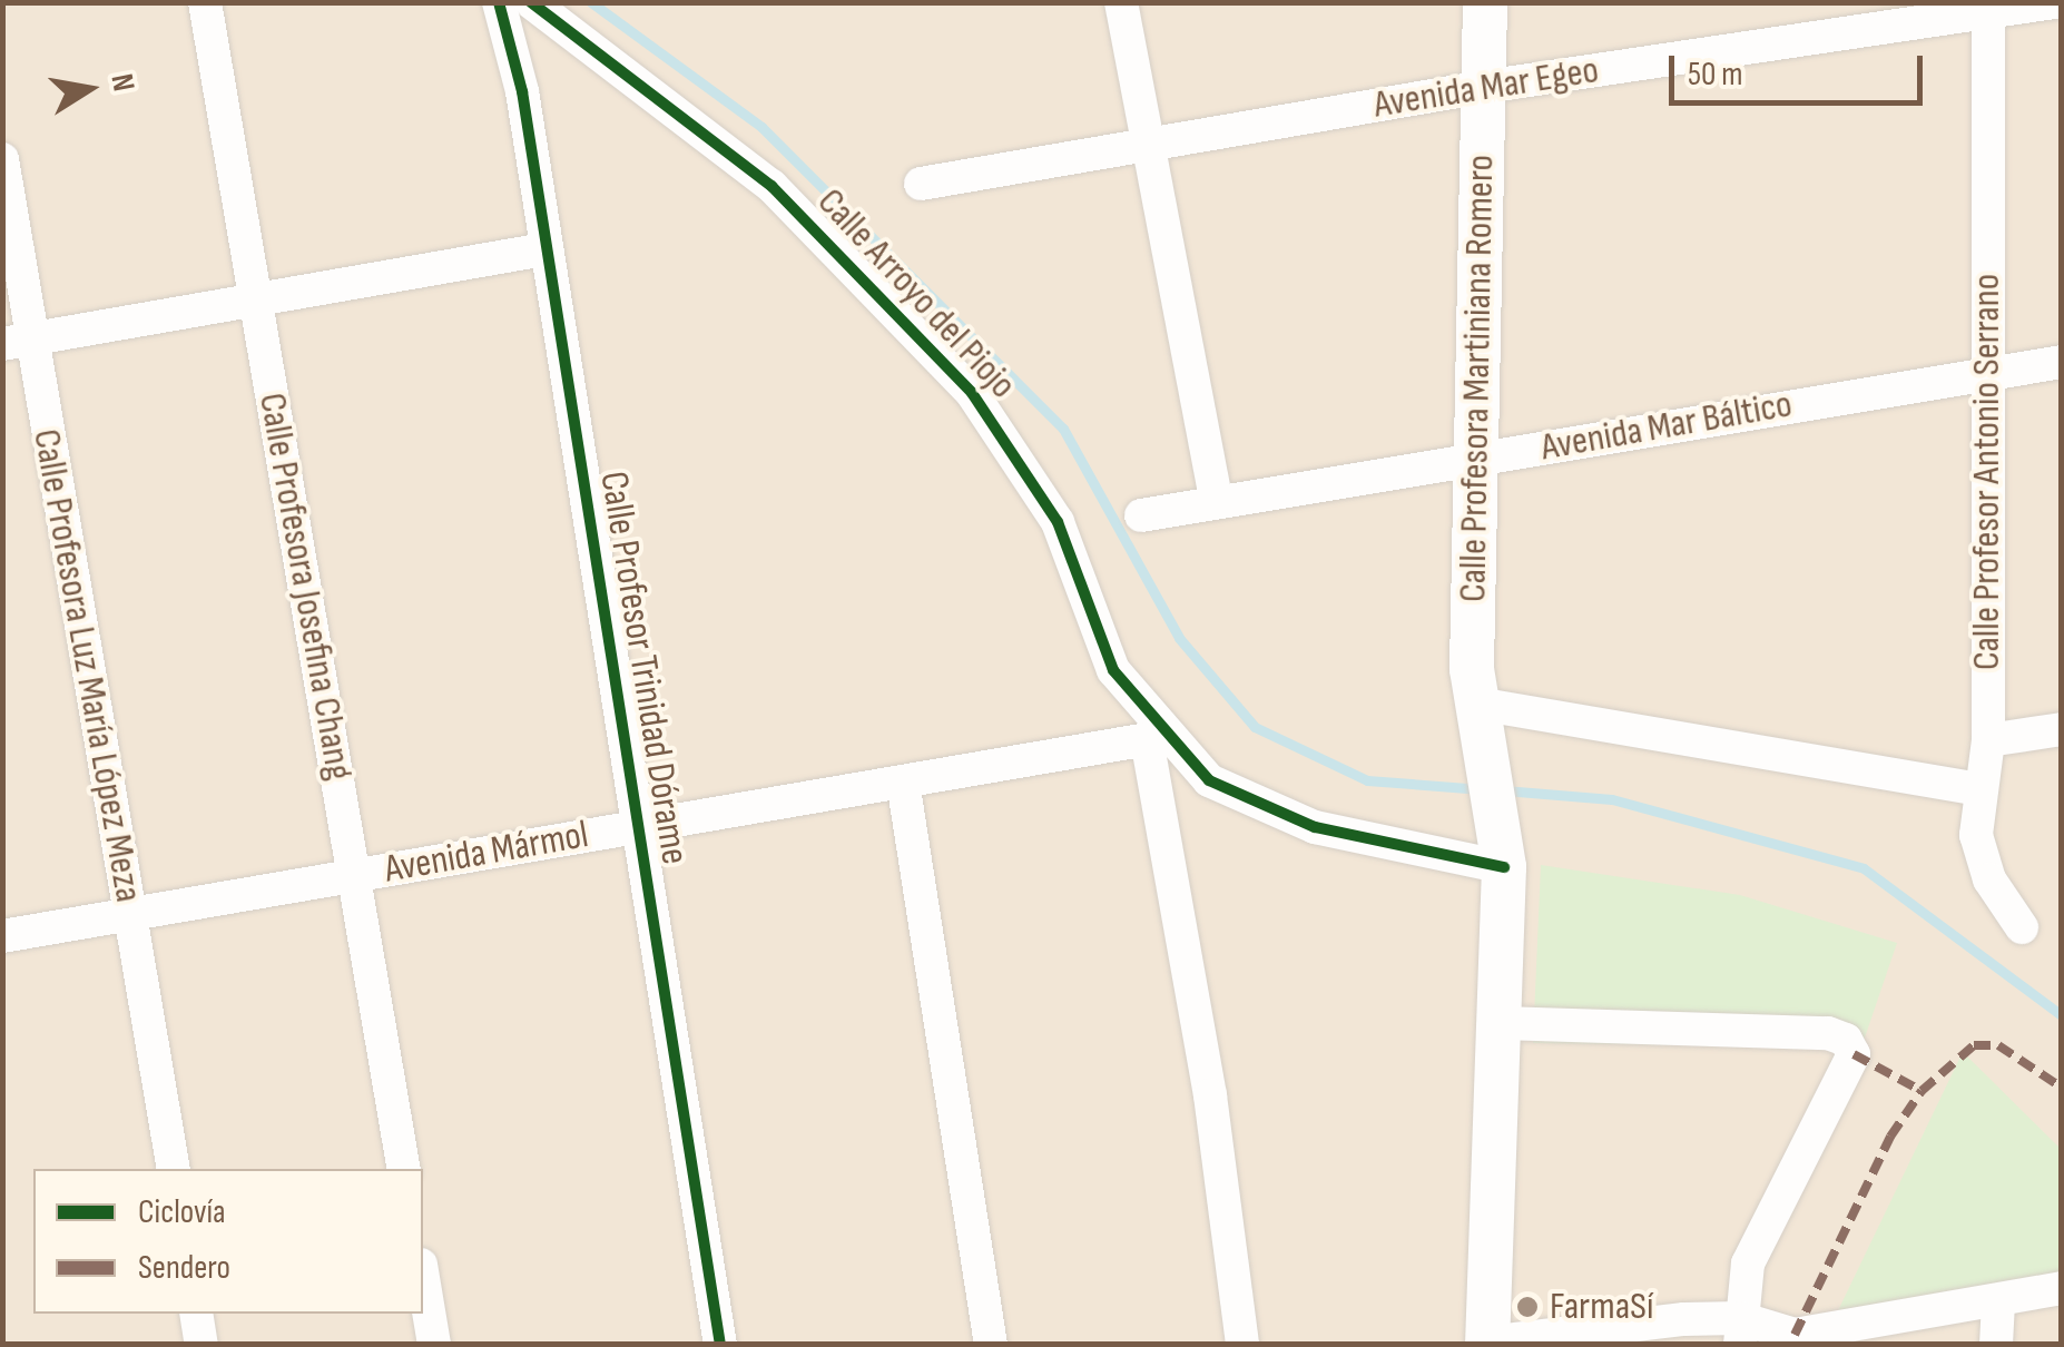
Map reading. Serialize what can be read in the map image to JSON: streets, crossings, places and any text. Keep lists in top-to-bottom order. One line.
{"streets":{"main road":["Calle Profesora Martiniana Romero"],"street":["Avenida Mar Egeo","Calle Arroyo del Piojo","Avenida Mar Báltico","Calle Profesor Antonio Serrano","Calle Profesora Josefina Chang","Calle Profesora Luz María López Meza","Calle Profesor Trinidad Dórame","Avenida Mármol"]},"crossings":[["Avenida Mar Egeo","Calle Profesora Martiniana Romero"],["Avenida Mar Egeo","Calle Profesor Antonio Serrano"],["Calle Arroyo del Piojo","Calle Profesora Martiniana Romero"],["Calle Arroyo del Piojo","Avenida Mármol"],["Calle Profesora Martiniana Romero","Avenida Mar Báltico"],["Avenida Mar Báltico","Calle Profesor Antonio Serrano"],["Calle Profesora Josefina Chang","Avenida Mármol"],["Calle Profesora Luz María López Meza","Avenida Mármol"],["Calle Profesor Trinidad Dórame","Avenida Mármol"]],"places":["FarmaSí"],"legend":["Ciclovía","Sendero"],"scale_bar":"50 m","north":"right"}
